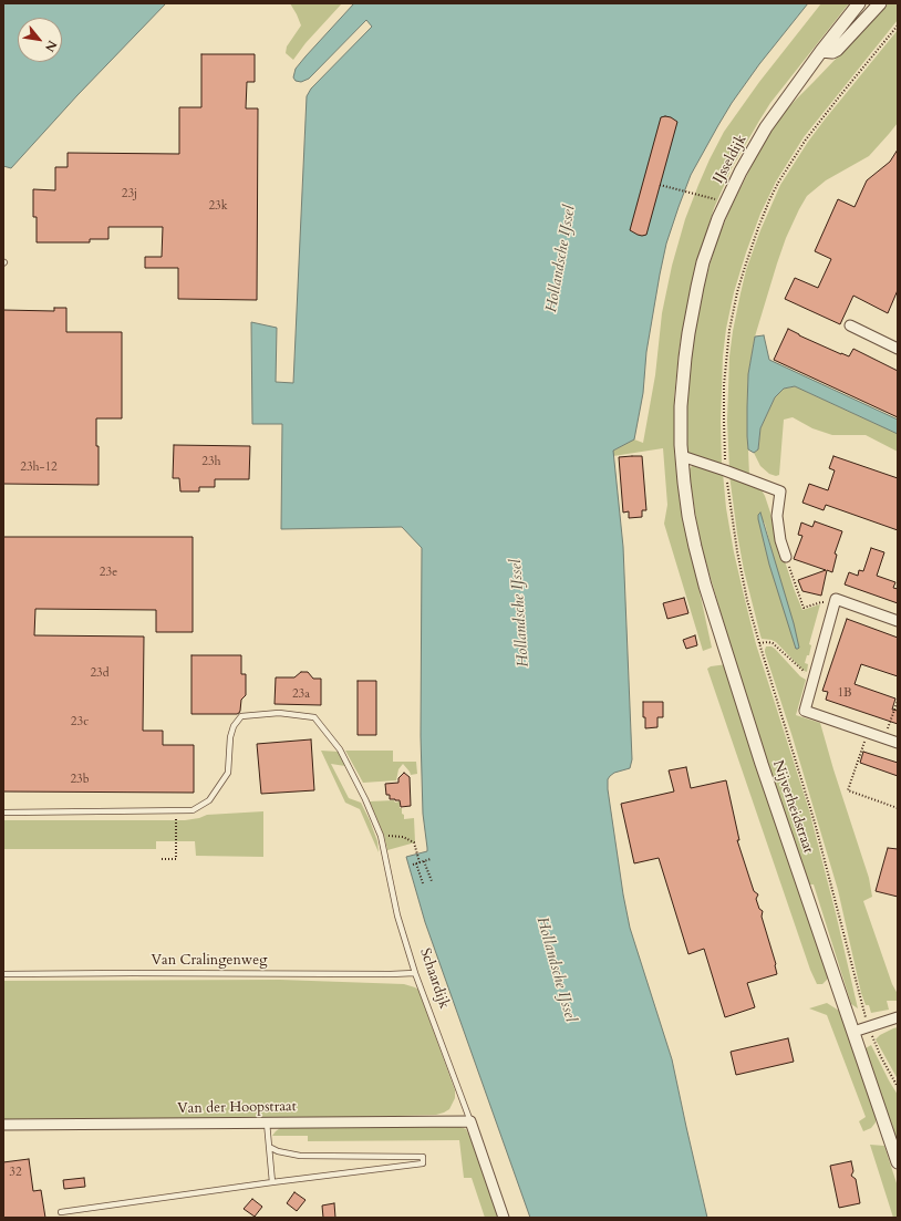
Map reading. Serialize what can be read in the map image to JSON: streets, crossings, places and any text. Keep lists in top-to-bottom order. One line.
{"streets":{"street":["IJsseldijk","Nijverheidstraat","Schaardijk","Van der Hoopstraat"],"lane":["Van Cralingenweg"]},"crossings":[["IJsseldijk","Nijverheidstraat"],["Van Cralingenweg","Schaardijk"],["Schaardijk","Van der Hoopstraat"]],"water":["Hollandsche IJssel"],"house_numbers":["23j","23k","23h","23h-12","23e","23d","1B","23a","23c","23b","32"],"north":"bottom right"}
